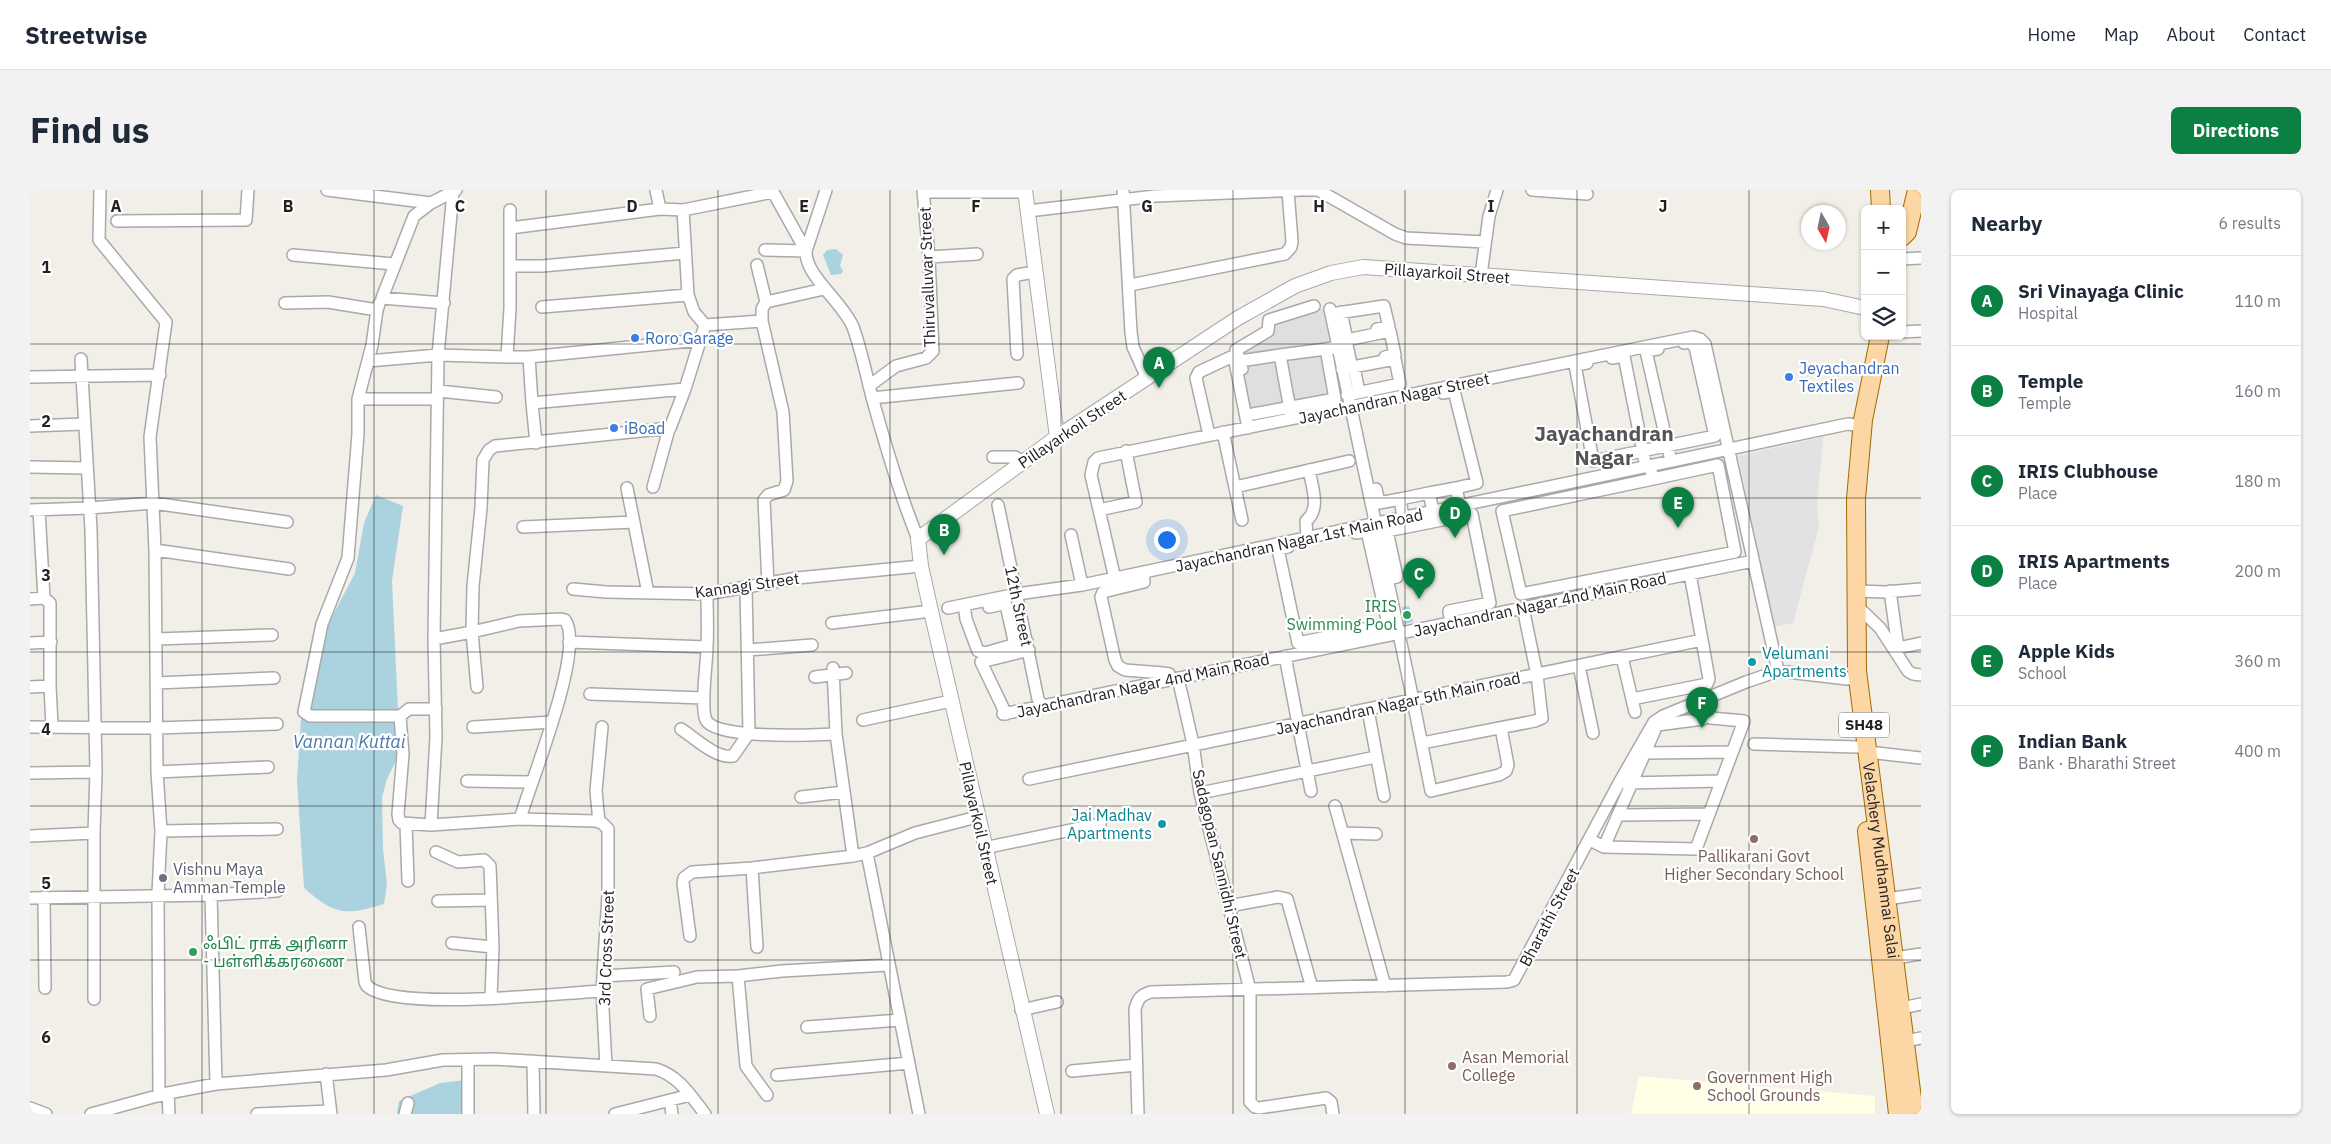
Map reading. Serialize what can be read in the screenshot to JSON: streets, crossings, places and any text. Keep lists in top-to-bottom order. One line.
{"streets":{"main road":["SH48","Velachery Mudhanmai Salai"],"street":["Pillayarkoil Street","Thiruvalluvar Street","Jayachandran Nagar Street","Jayachandran Nagar 1st Main Road","Kannagi Street","Jayachandran Nagar 4nd Main Road","12th Street","Jayachandran Nagar 5th Main road","Sadagopan Sannidhi Street","Bharathi Street","3rd Cross Street"]},"crossings":[["Pillayarkoil Street","Kannagi Street"],["Jayachandran Nagar Street","Jayachandran Nagar 1st Main Road"],["Jayachandran Nagar Street","Jayachandran Nagar 4nd Main Road"],["Jayachandran Nagar Street","Bharathi Street"],["Jayachandran Nagar 1st Main Road","12th Street"],["Jayachandran Nagar 1st Main Road","Velachery Mudhanmai Salai"],["Jayachandran Nagar 4nd Main Road","12th Street"],["Jayachandran Nagar 4nd Main Road","Sadagopan Sannidhi Street"],["Jayachandran Nagar 5th Main road","Sadagopan Sannidhi Street"],["Velachery Mudhanmai Salai","Bharathi Street"],["Sadagopan Sannidhi Street","Bharathi Street"]],"districts":["Jayachandran Nagar"],"water":["Vannan Kuttai"],"places":["Roro Garage","Jeyachandran Textiles","iBoad","IRIS Swimming Pool","Velumani Apartments","Jai Madhav Apartments","Pallikarani Govt Higher Secondary School","Vishnu Maya Amman Temple","ஃபிட் ராக் அரினா - பள்ளிக்கரணை","Asan Memorial College","Government High School Grounds"],"north":"bottom","page":{"header":"Streetwise","nav":["Home","Map","About","Contact"],"title":"Find us","buttons":"Directions","heading":["Nearby","6 results"],"map_buttons":["+","−"],"list":[{"mark":"A","name":"Sri Vinayaga Clinic","note":"Hospital","value":"110 m"},{"mark":"B","name":"Temple","note":"Temple","value":"160 m"},{"mark":"C","name":"IRIS Clubhouse","note":"Place","value":"180 m"},{"mark":"D","name":"IRIS Apartments","note":"Place","value":"200 m"},{"mark":"E","name":"Apple Kids","note":"School","value":"360 m"},{"mark":"F","name":"Indian Bank","note":"Bank · Bharathi Street","value":"400 m"}],"pins":["A","E","D","B","C","F"]},"grid":{"columns":["A","B","C","D","E","F","G","H","I","J"],"rows":["1","2","3","4","5","6"]}}
